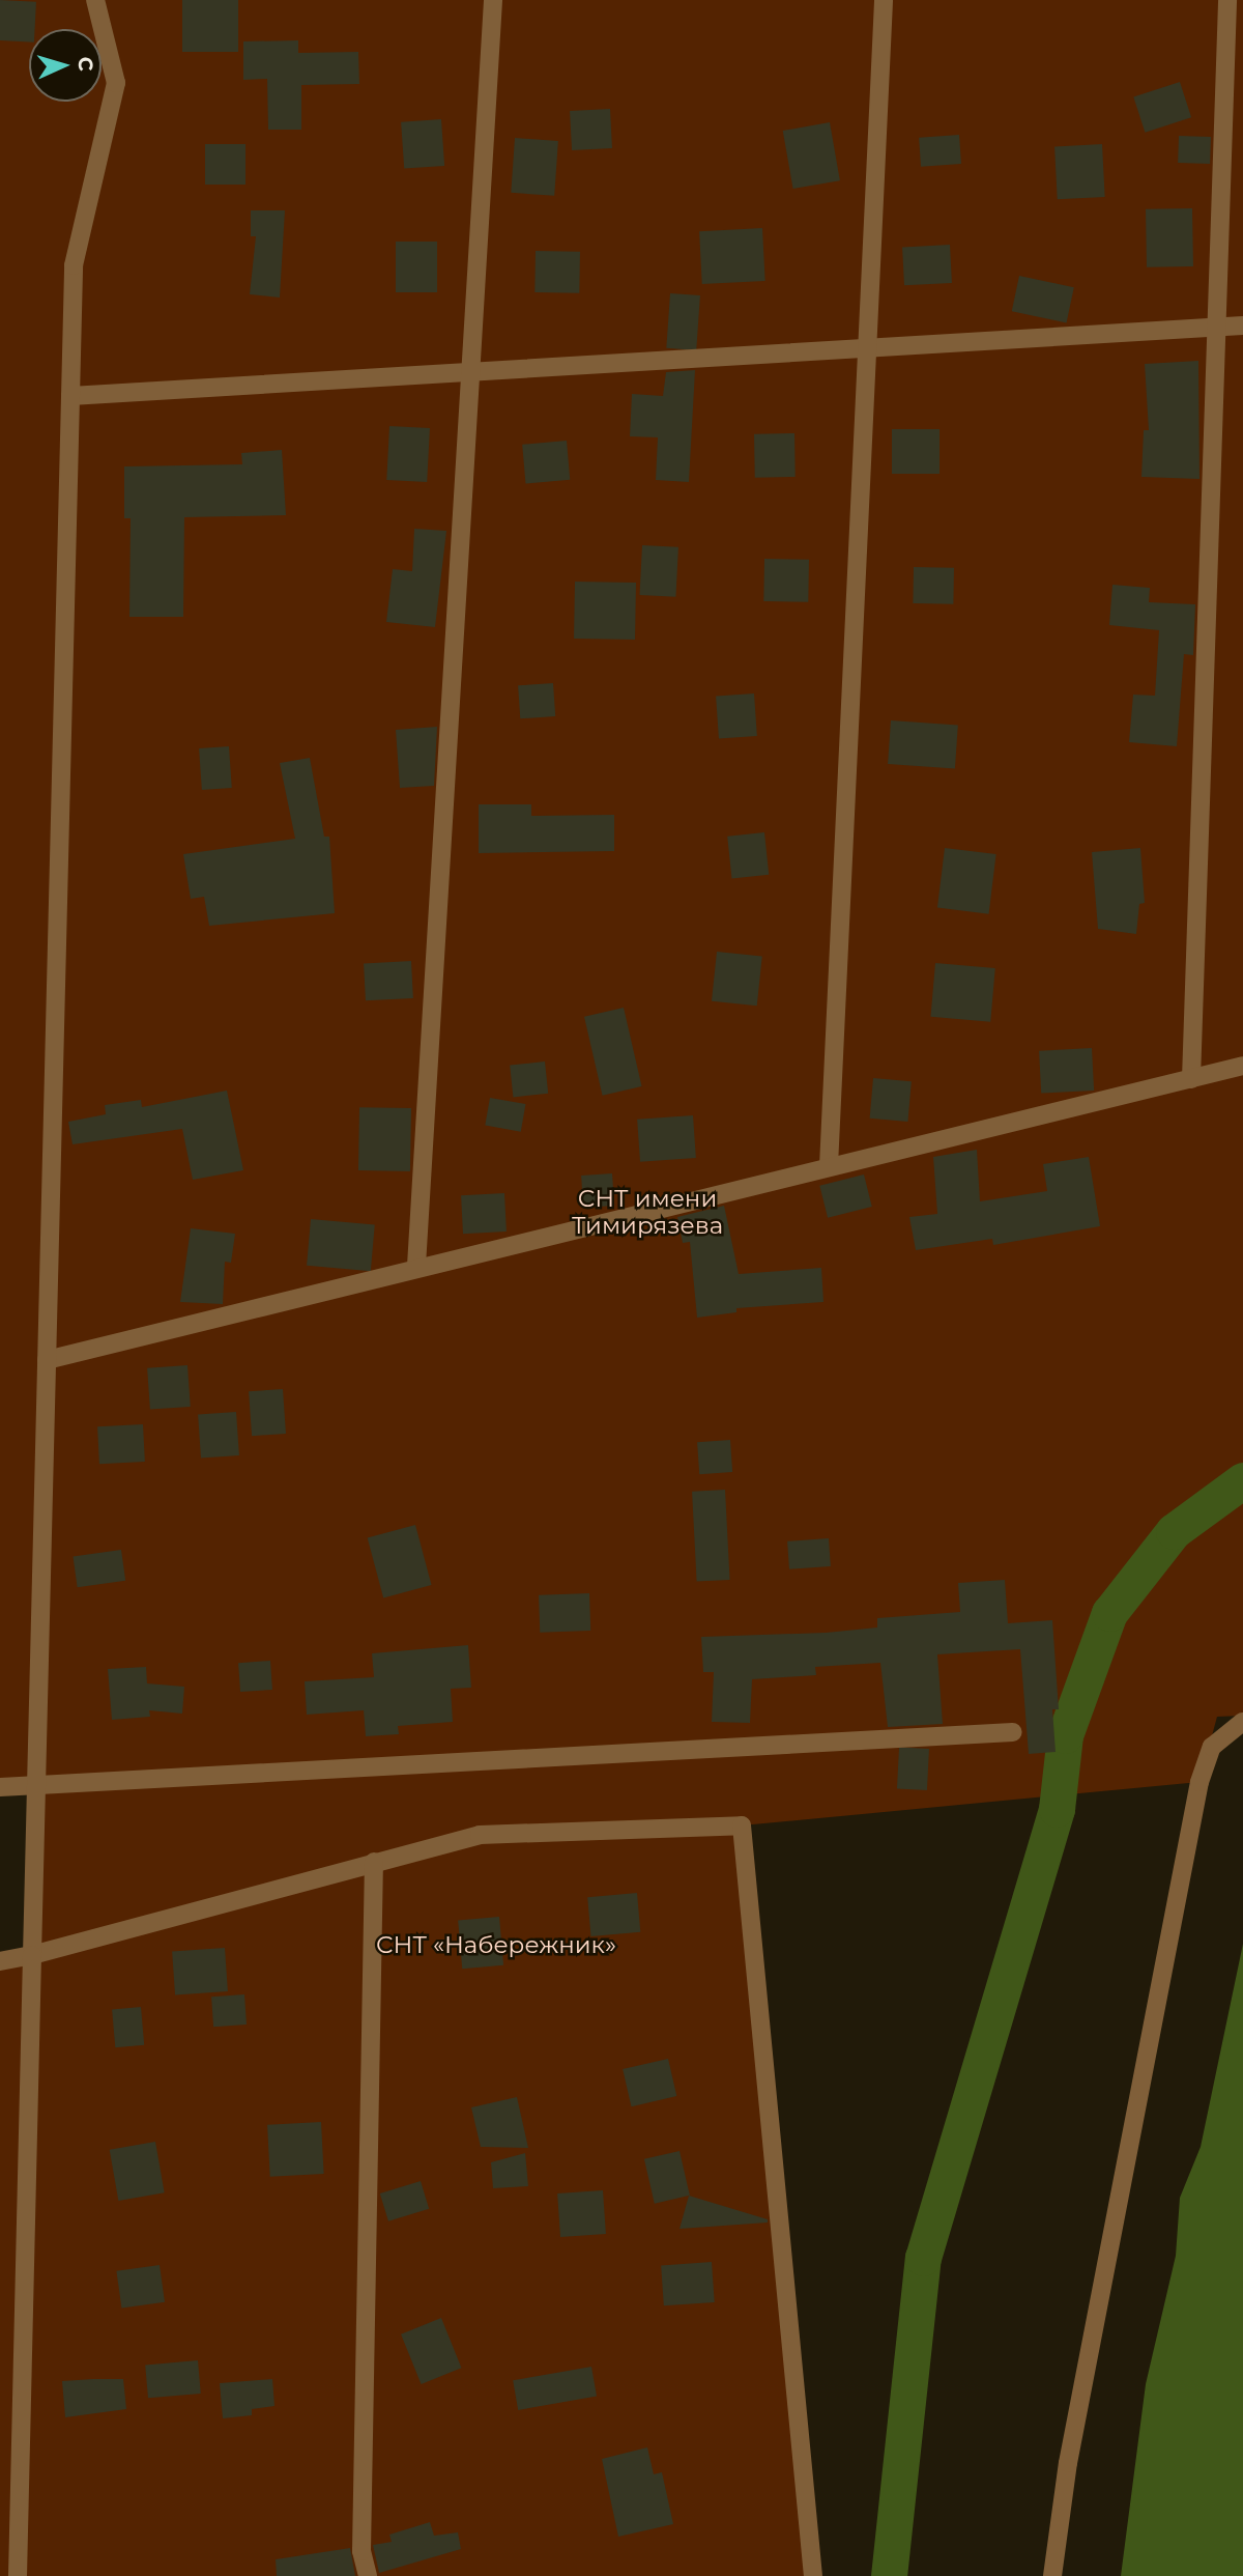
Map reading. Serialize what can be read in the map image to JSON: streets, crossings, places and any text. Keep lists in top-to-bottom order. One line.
{"parks":["СНТ имени Тимирязева","СНТ «Набережник»"],"north":"right"}
